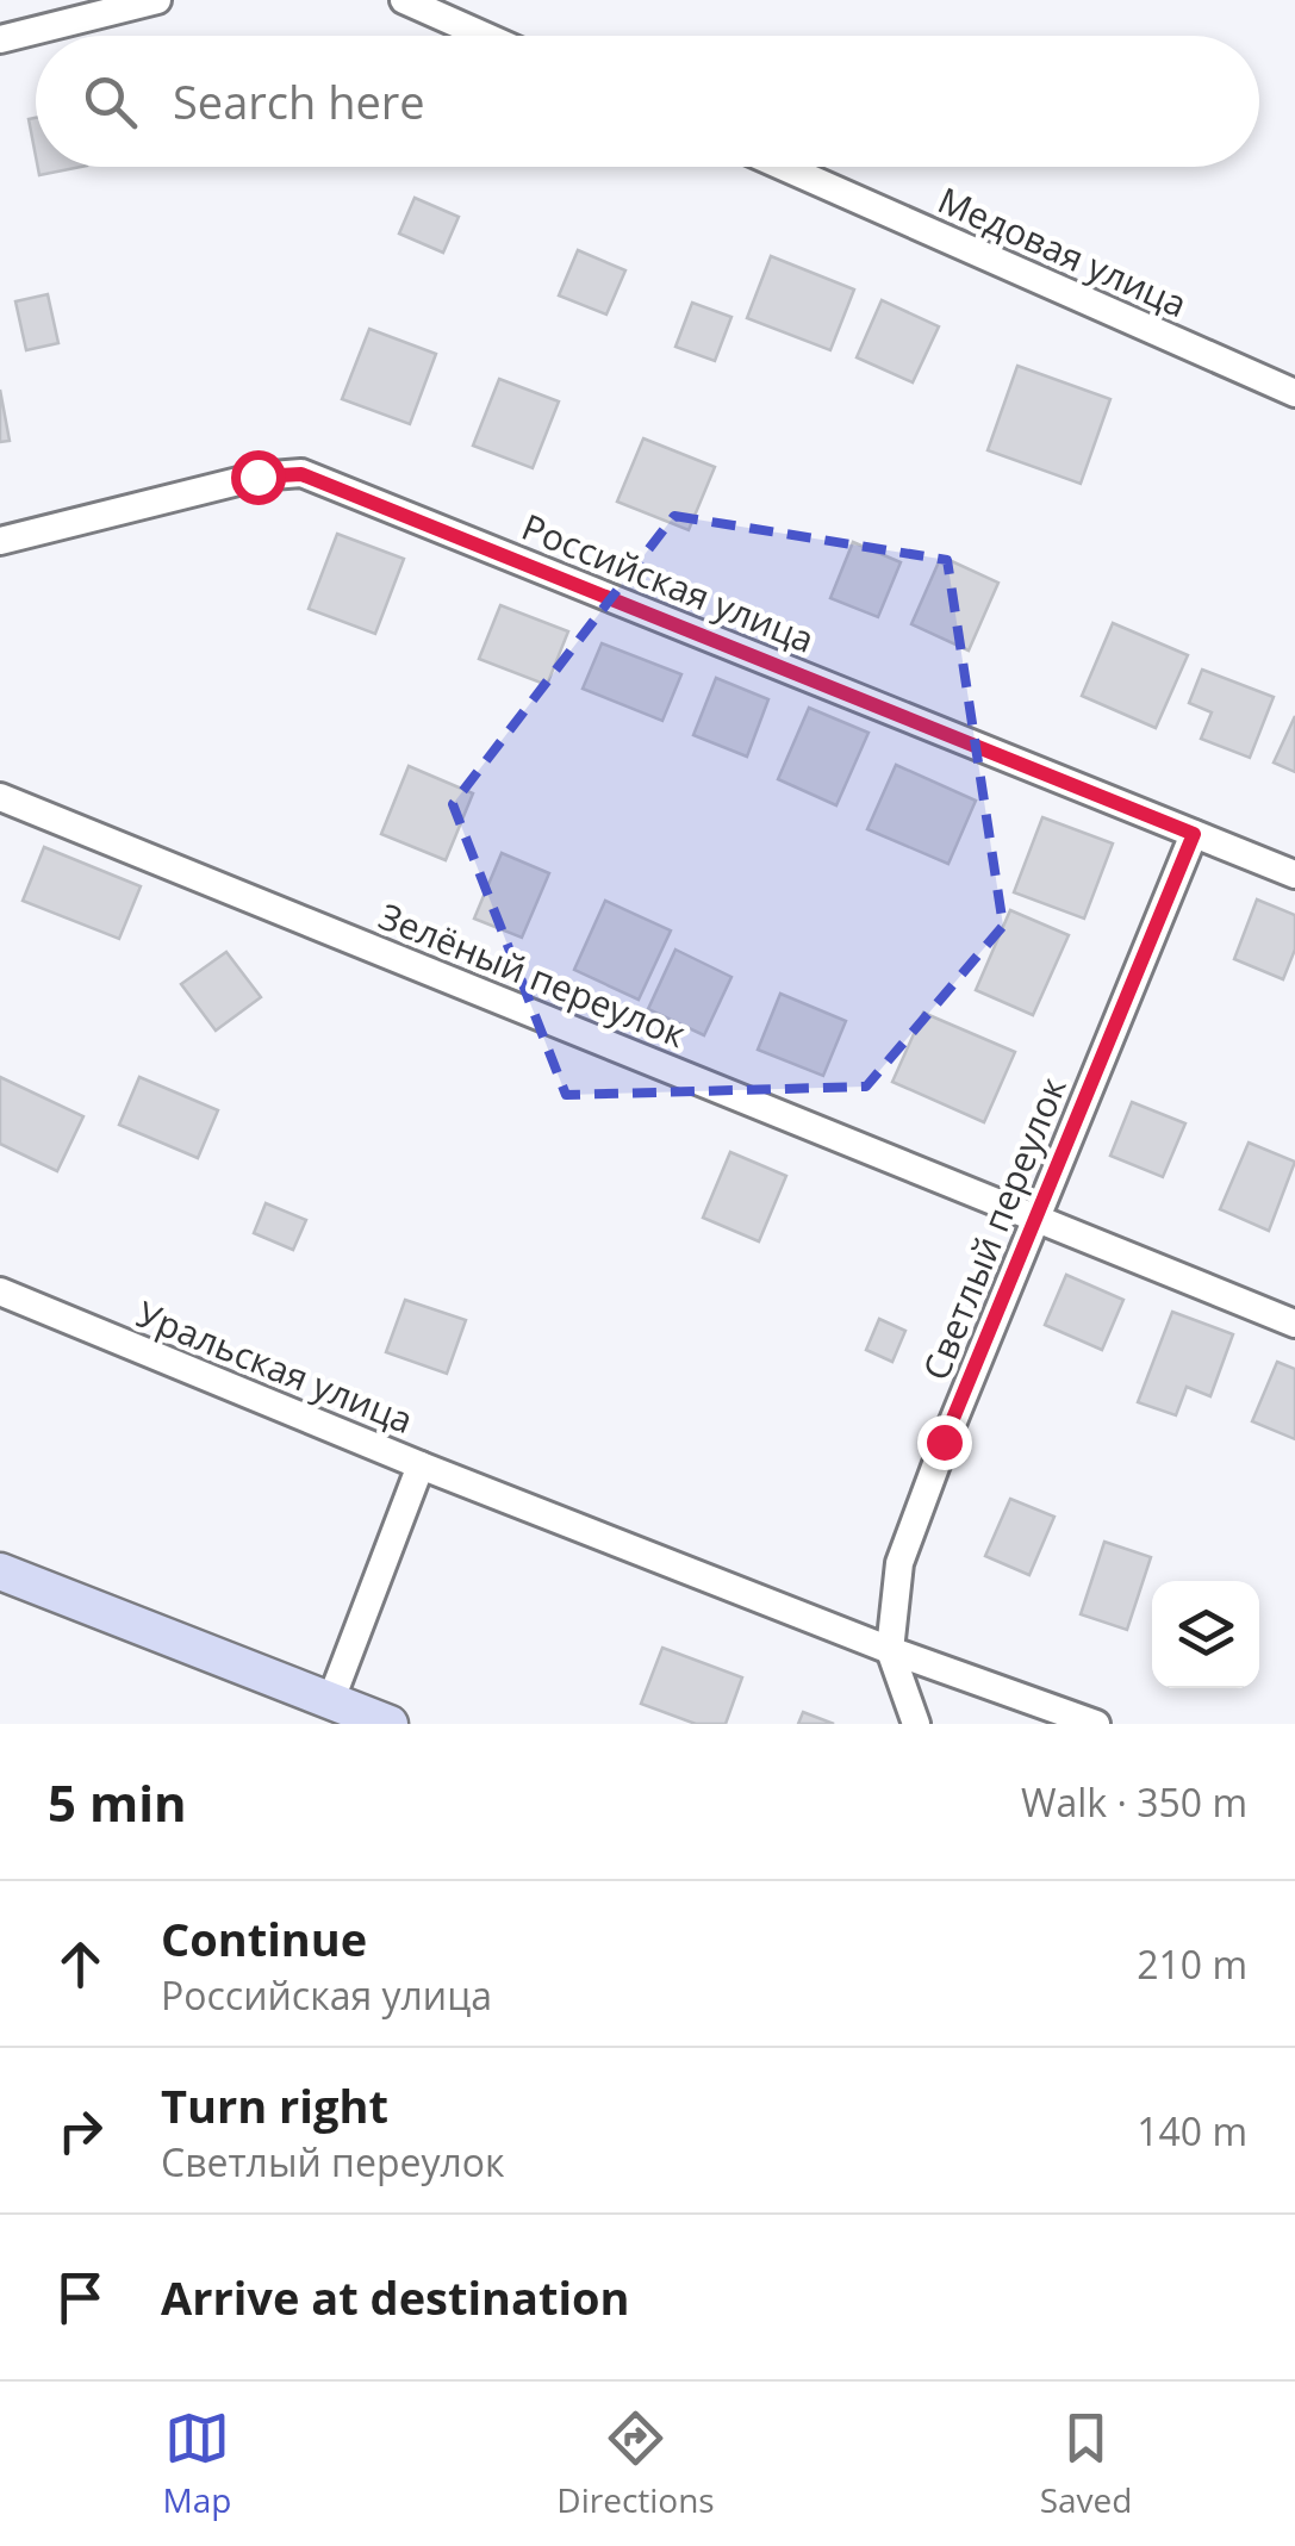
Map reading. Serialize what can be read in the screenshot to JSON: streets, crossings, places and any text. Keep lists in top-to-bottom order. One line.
{"streets":{"street":["Медовая улица","Российская улица","Зелёный переулок","Светлый переулок","Уральская улица"]},"crossings":[["Российская улица","Светлый переулок"],["Зелёный переулок","Светлый переулок"]],"page":{"search":"Search here","heading":["5 min","Walk · 350 m"],"list":[["Continue","Российская улица","210 m"],["Turn right","Светлый переулок","140 m"],"Arrive at destination"],"nav":["Map","Directions","Saved"]}}
